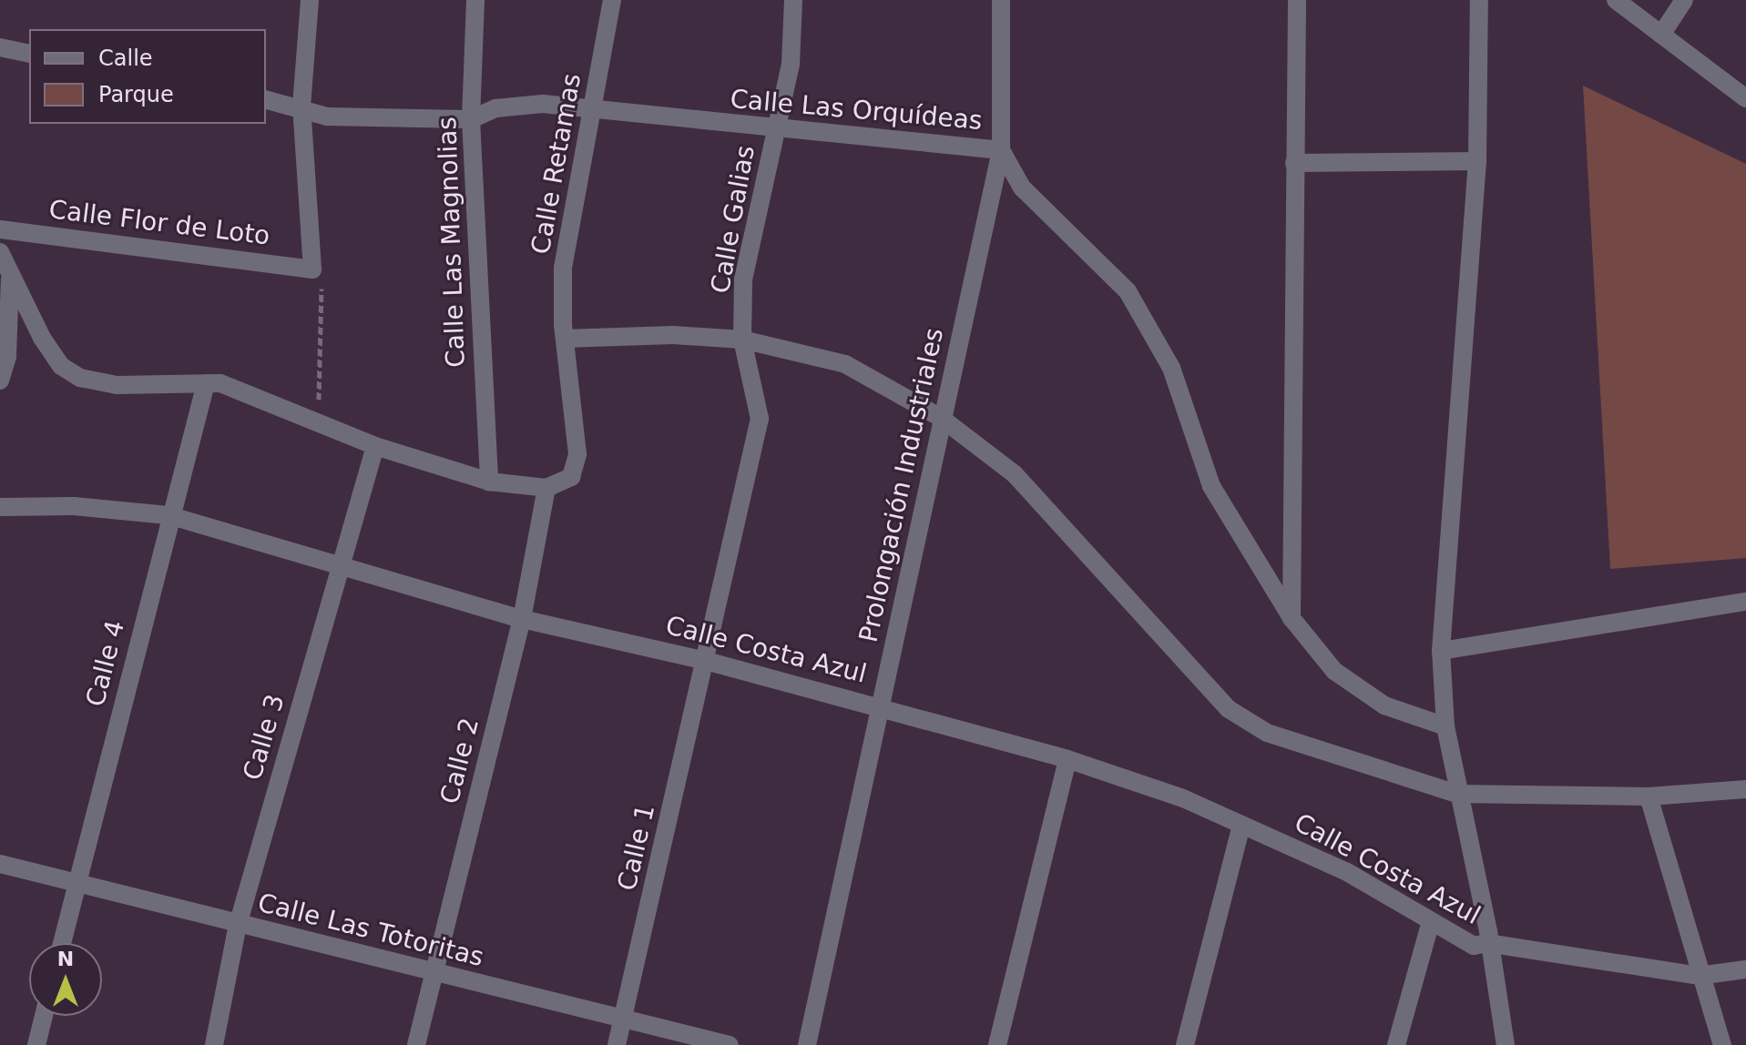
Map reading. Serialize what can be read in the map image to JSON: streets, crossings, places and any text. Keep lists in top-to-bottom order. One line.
{"streets":{"street":["Calle Las Orquídeas","Calle Retamas","Calle Galias","Calle Flor de Loto","Calle Las Magnolias","Prolongación Industriales","Calle Costa Azul","Calle 4","Calle 3","Calle 2","Calle 1","Calle Las Totoritas"]},"crossings":[["Calle Las Orquídeas","Calle Retamas"],["Calle Las Orquídeas","Calle Galias"],["Calle Las Orquídeas","Calle Las Magnolias"],["Calle Las Orquídeas","Prolongación Industriales"],["Calle Retamas","Calle 2"],["Calle Galias","Calle Costa Azul"],["Calle Galias","Calle 1"],["Prolongación Industriales","Calle Costa Azul"],["Calle Costa Azul","Calle 4"],["Calle Costa Azul","Calle 3"],["Calle Costa Azul","Calle 2"],["Calle Costa Azul","Calle 1"],["Calle 4","Calle Las Totoritas"],["Calle 3","Calle Las Totoritas"],["Calle 2","Calle Las Totoritas"],["Calle 1","Calle Las Totoritas"]],"legend":["Calle","Parque"],"north":"top"}
